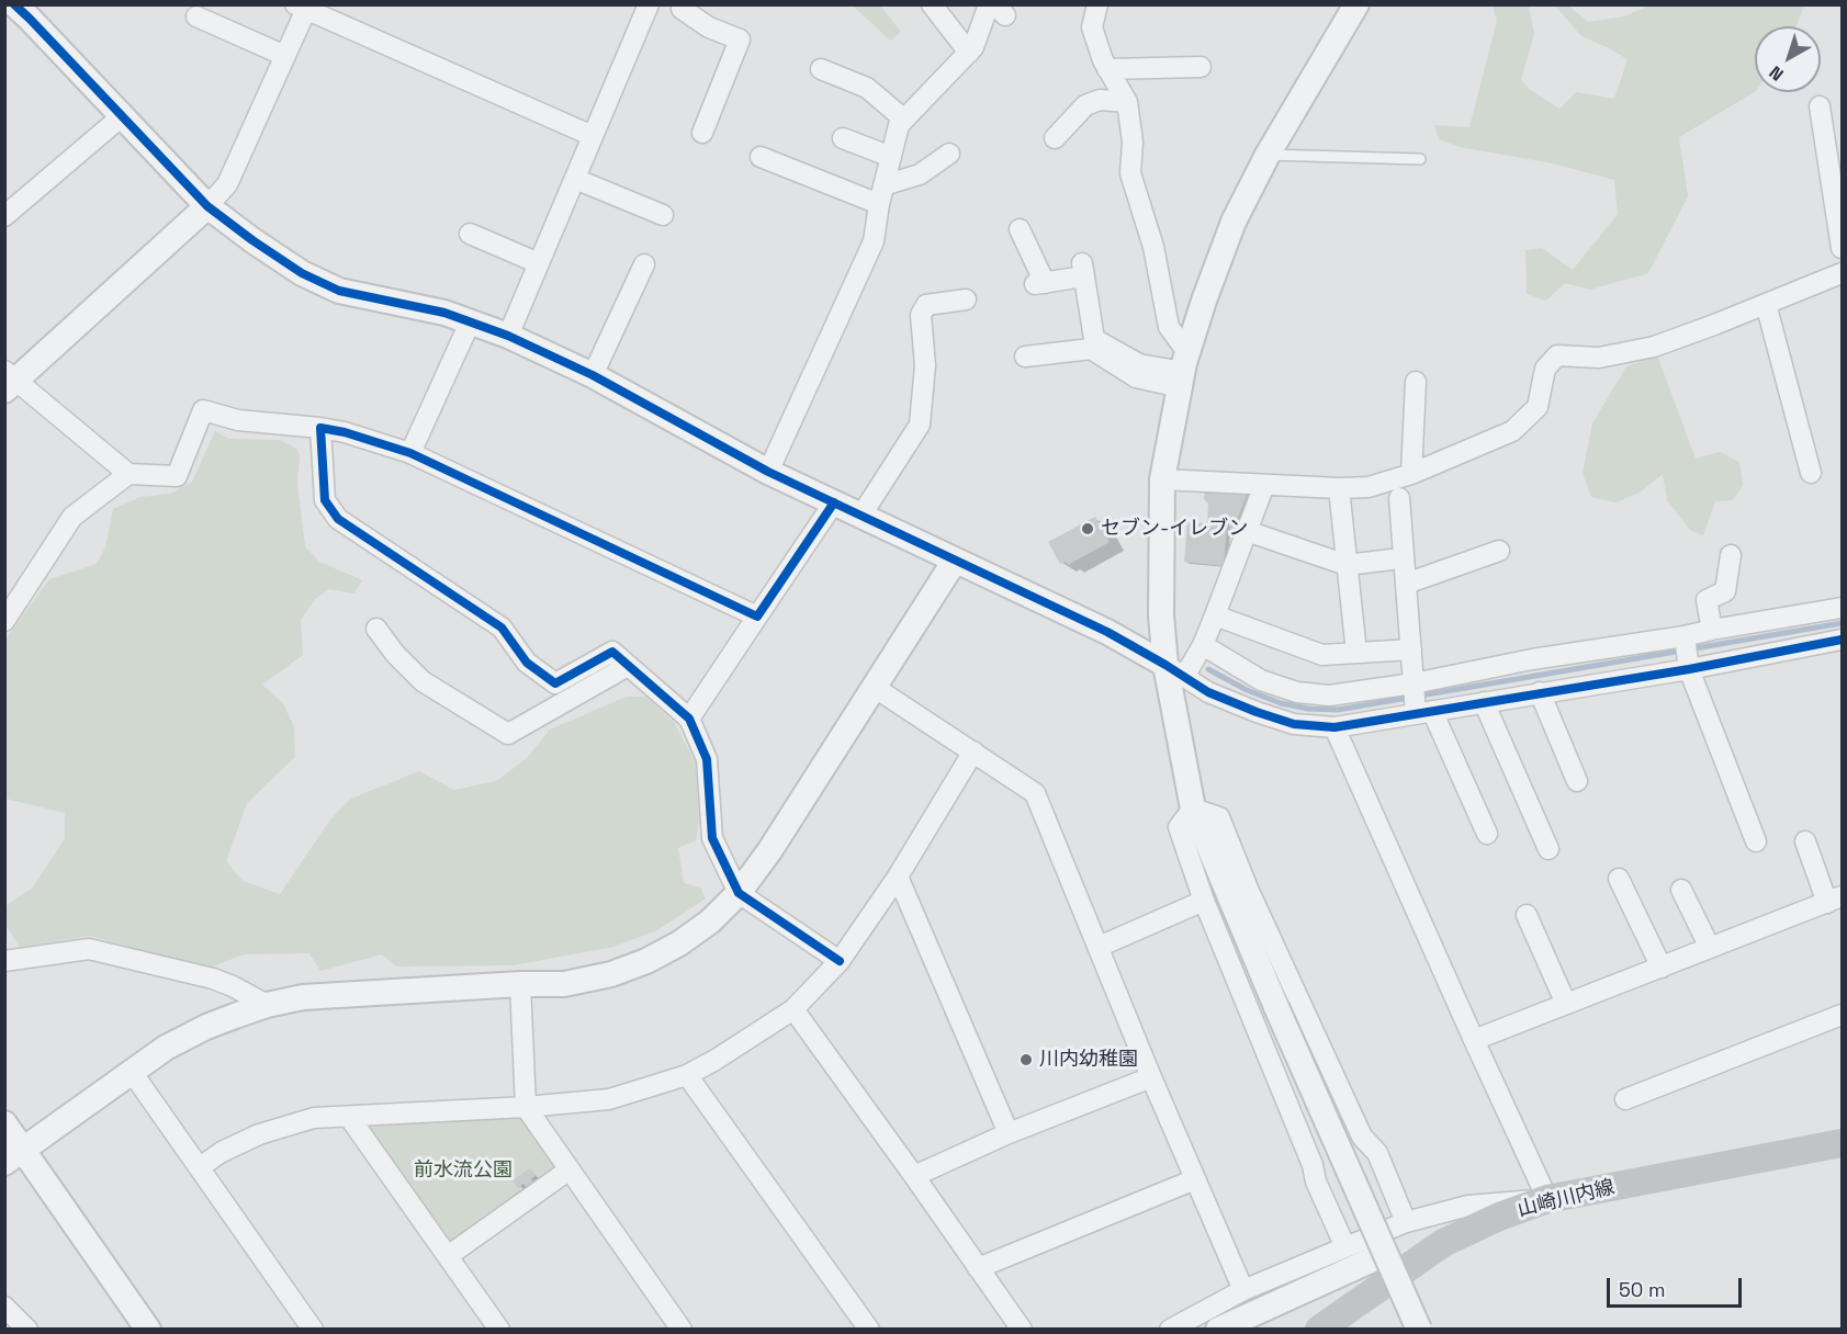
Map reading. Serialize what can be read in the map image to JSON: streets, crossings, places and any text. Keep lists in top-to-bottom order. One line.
{"streets":{"main road":["山崎川内線"]},"parks":["前水流公園"],"places":["セブン-イレブン","川内幼稚園"],"scale_bar":"50 m","north":"bottom left"}
